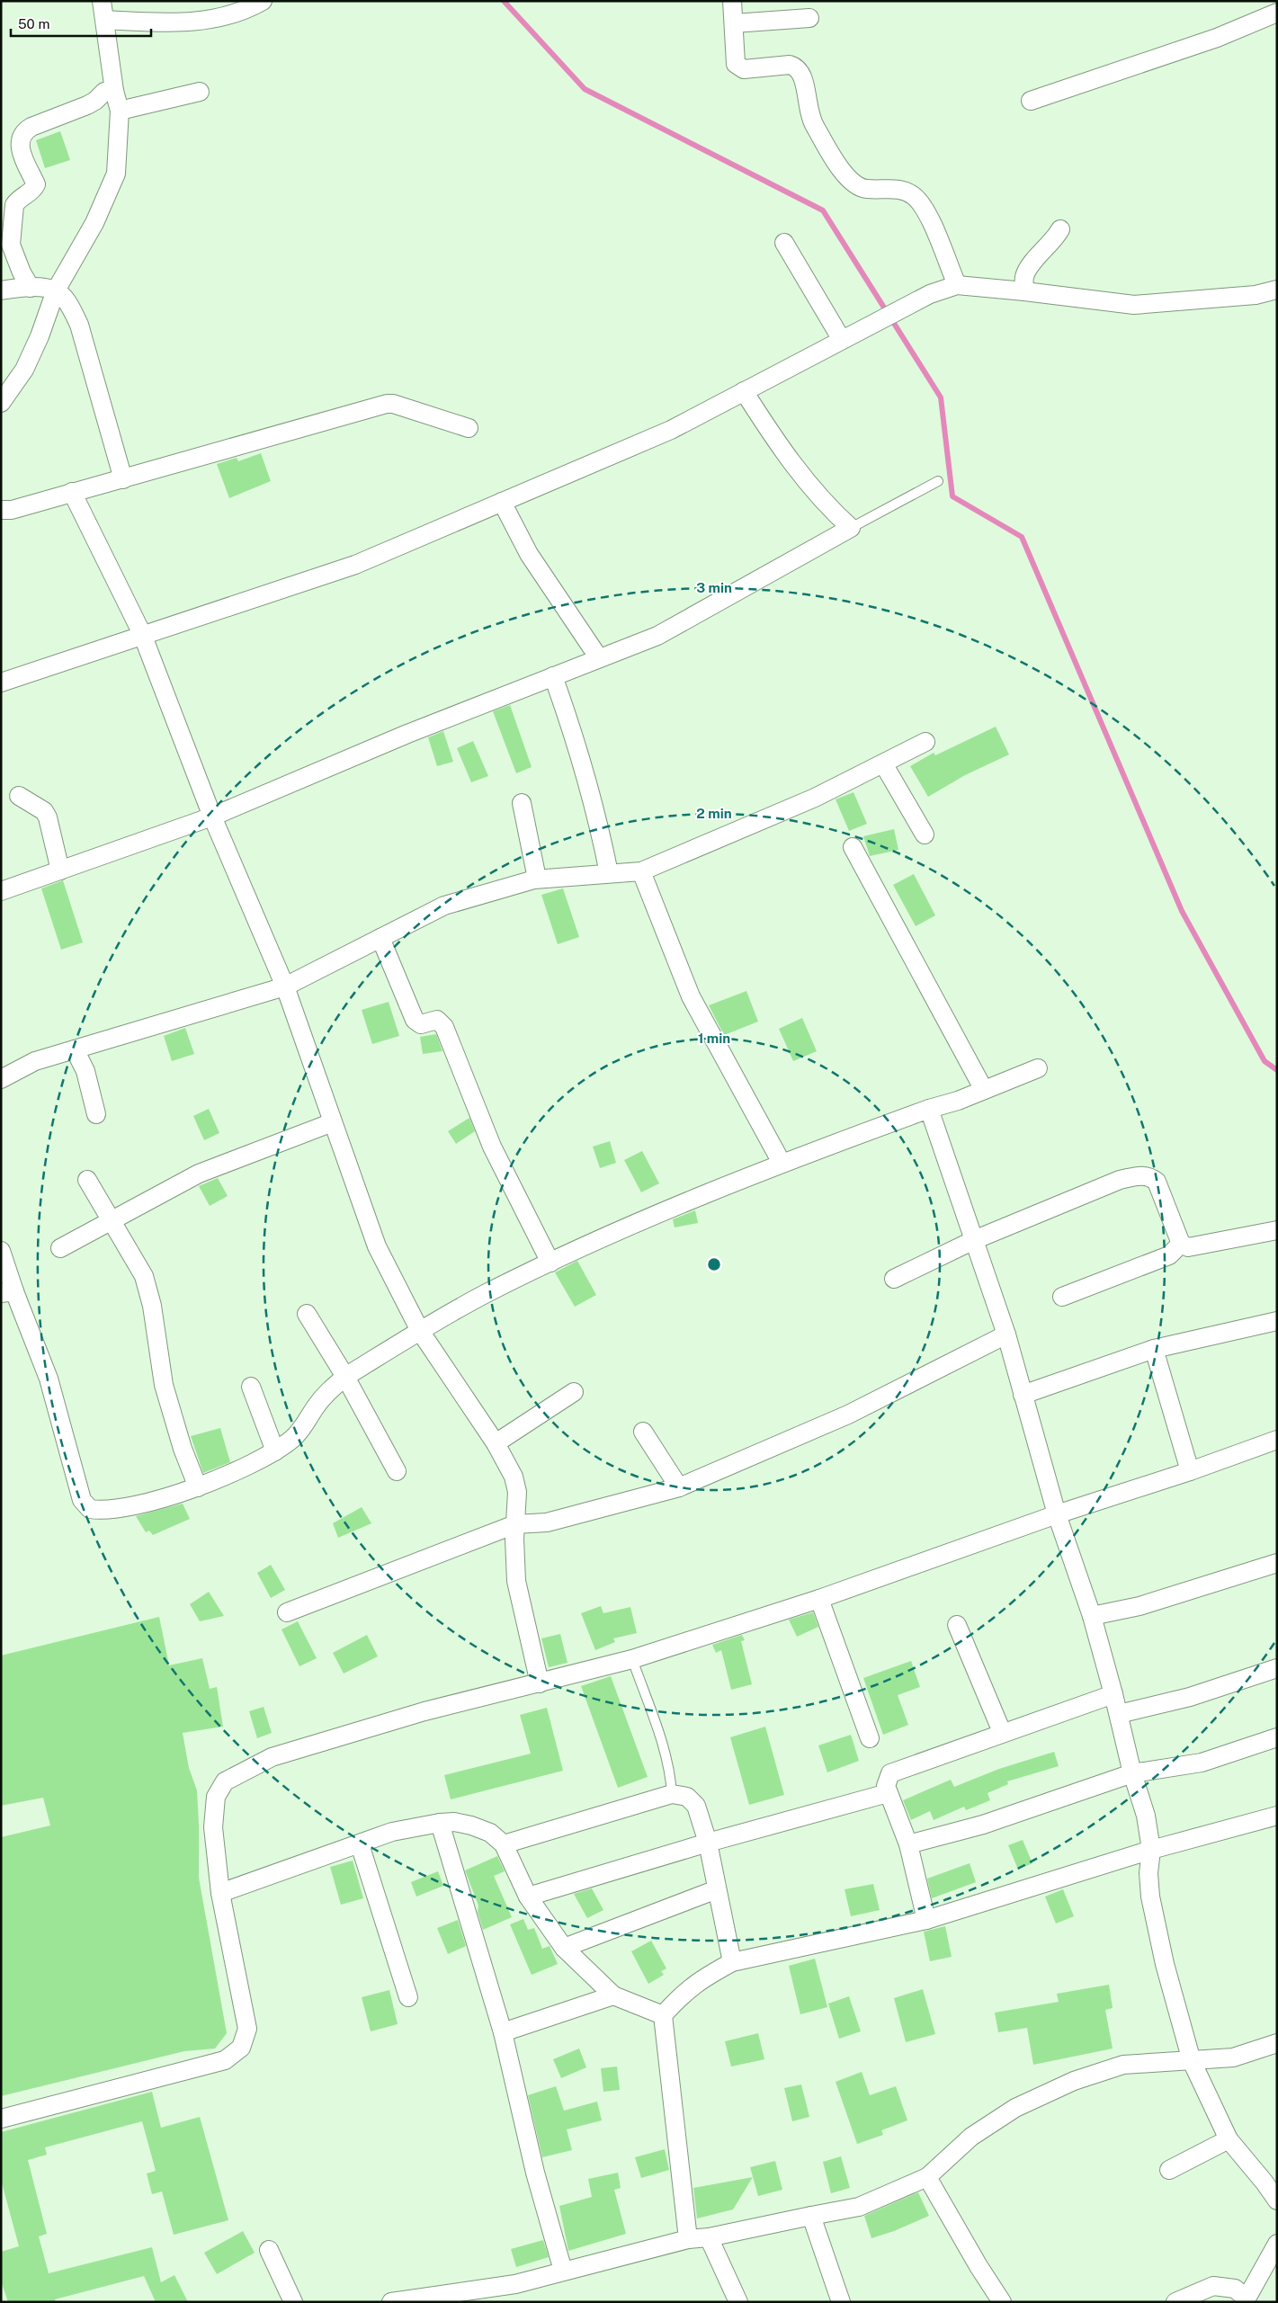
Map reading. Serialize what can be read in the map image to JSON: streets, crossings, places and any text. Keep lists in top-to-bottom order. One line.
{"scale_bar":"50 m","rings":["3 min","2 min","1 min"]}
